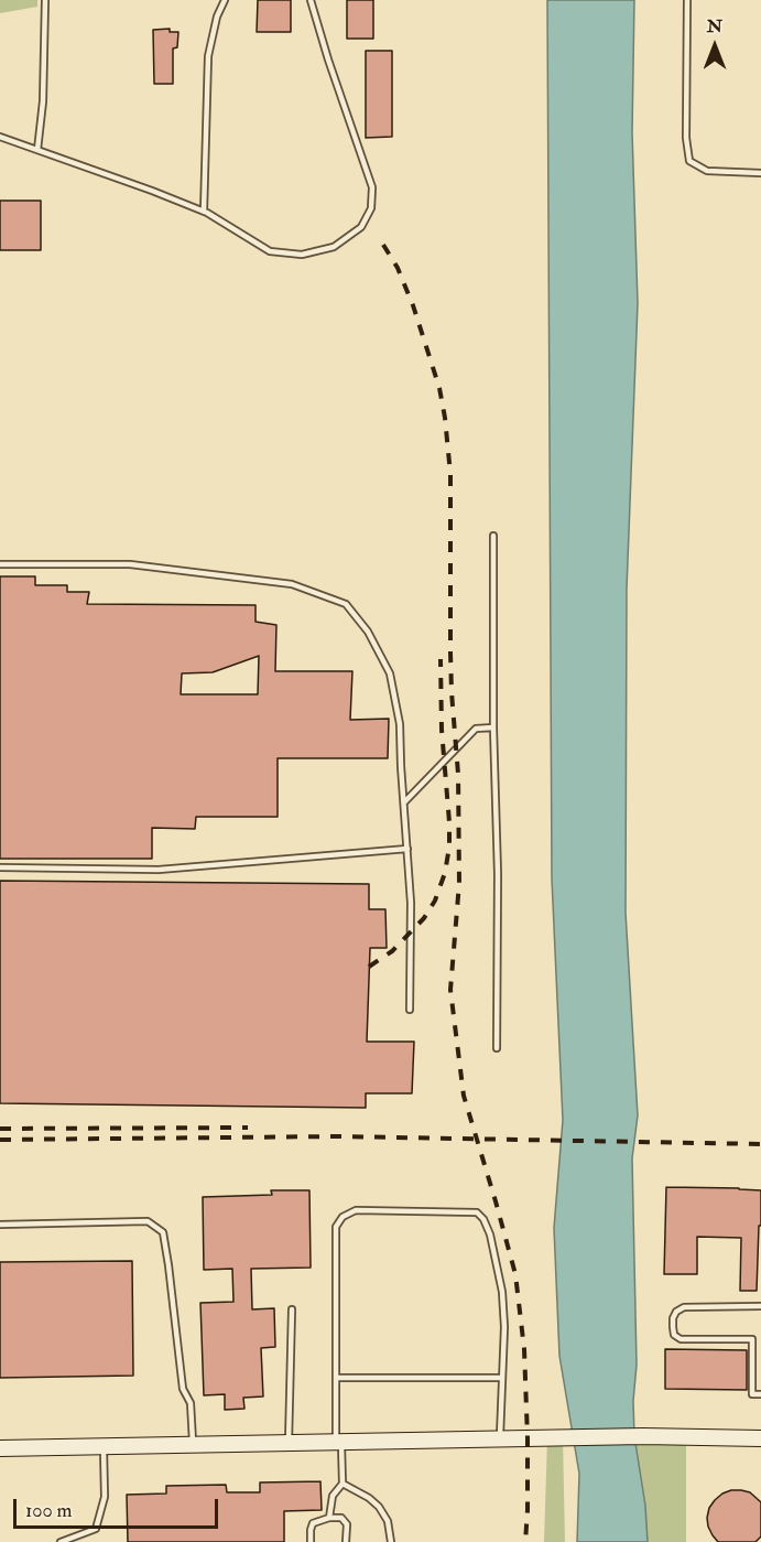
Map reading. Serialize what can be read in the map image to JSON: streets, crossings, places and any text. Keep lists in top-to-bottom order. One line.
{"scale_bar":"100 m","north":"top"}
